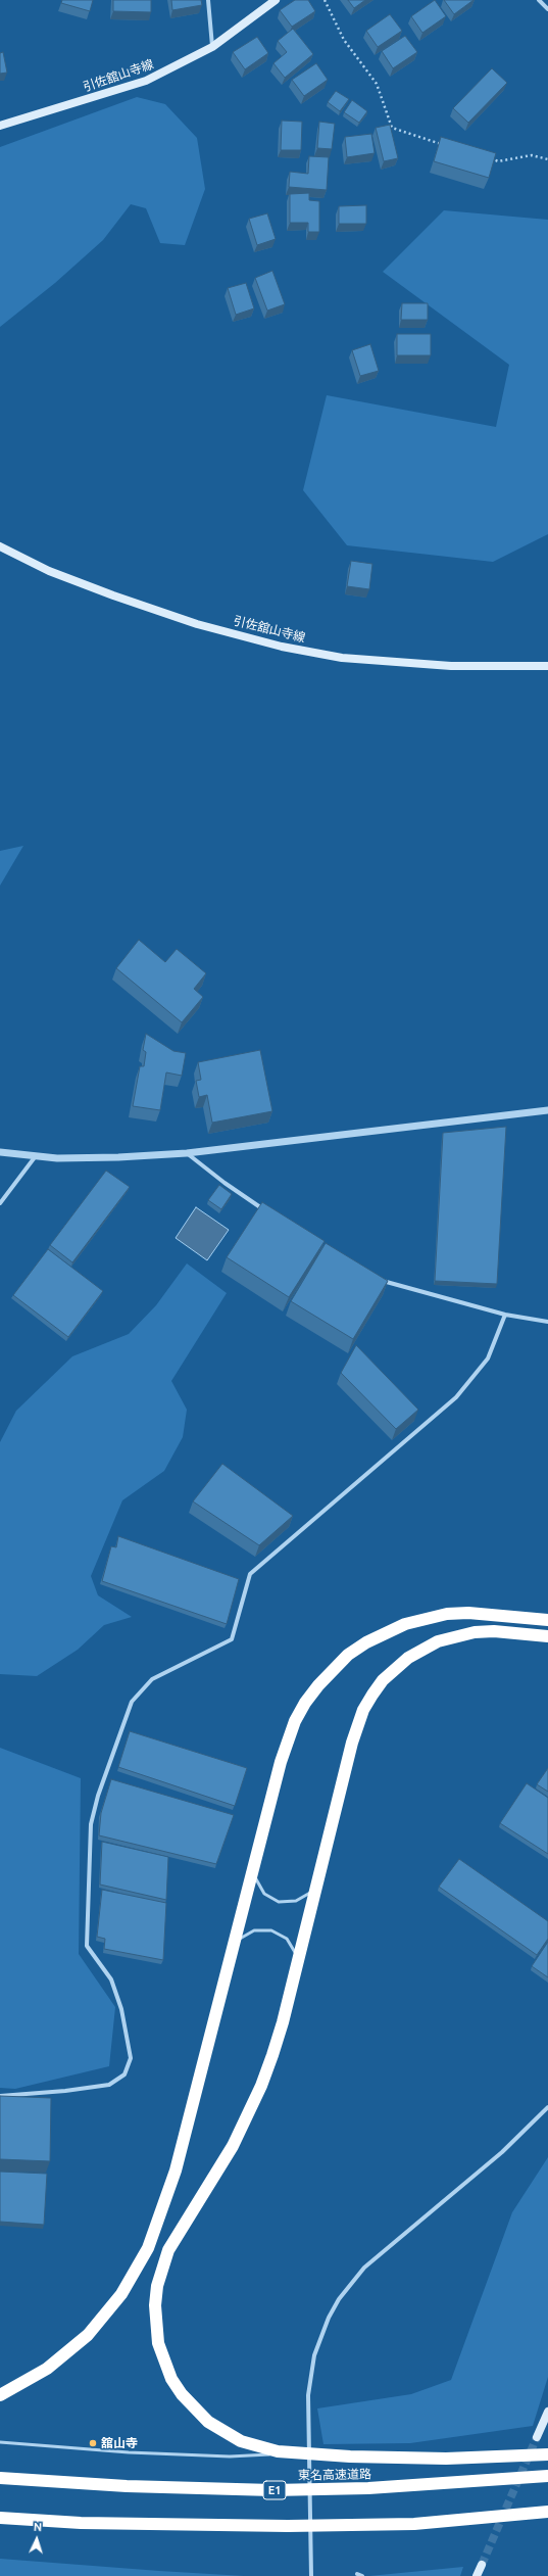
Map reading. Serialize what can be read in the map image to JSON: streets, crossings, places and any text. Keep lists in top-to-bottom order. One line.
{"streets":{"highway":["東名高速道路","E1"],"main road":["引佐舘山寺線"]},"places":["舘山寺"],"north":"top"}
